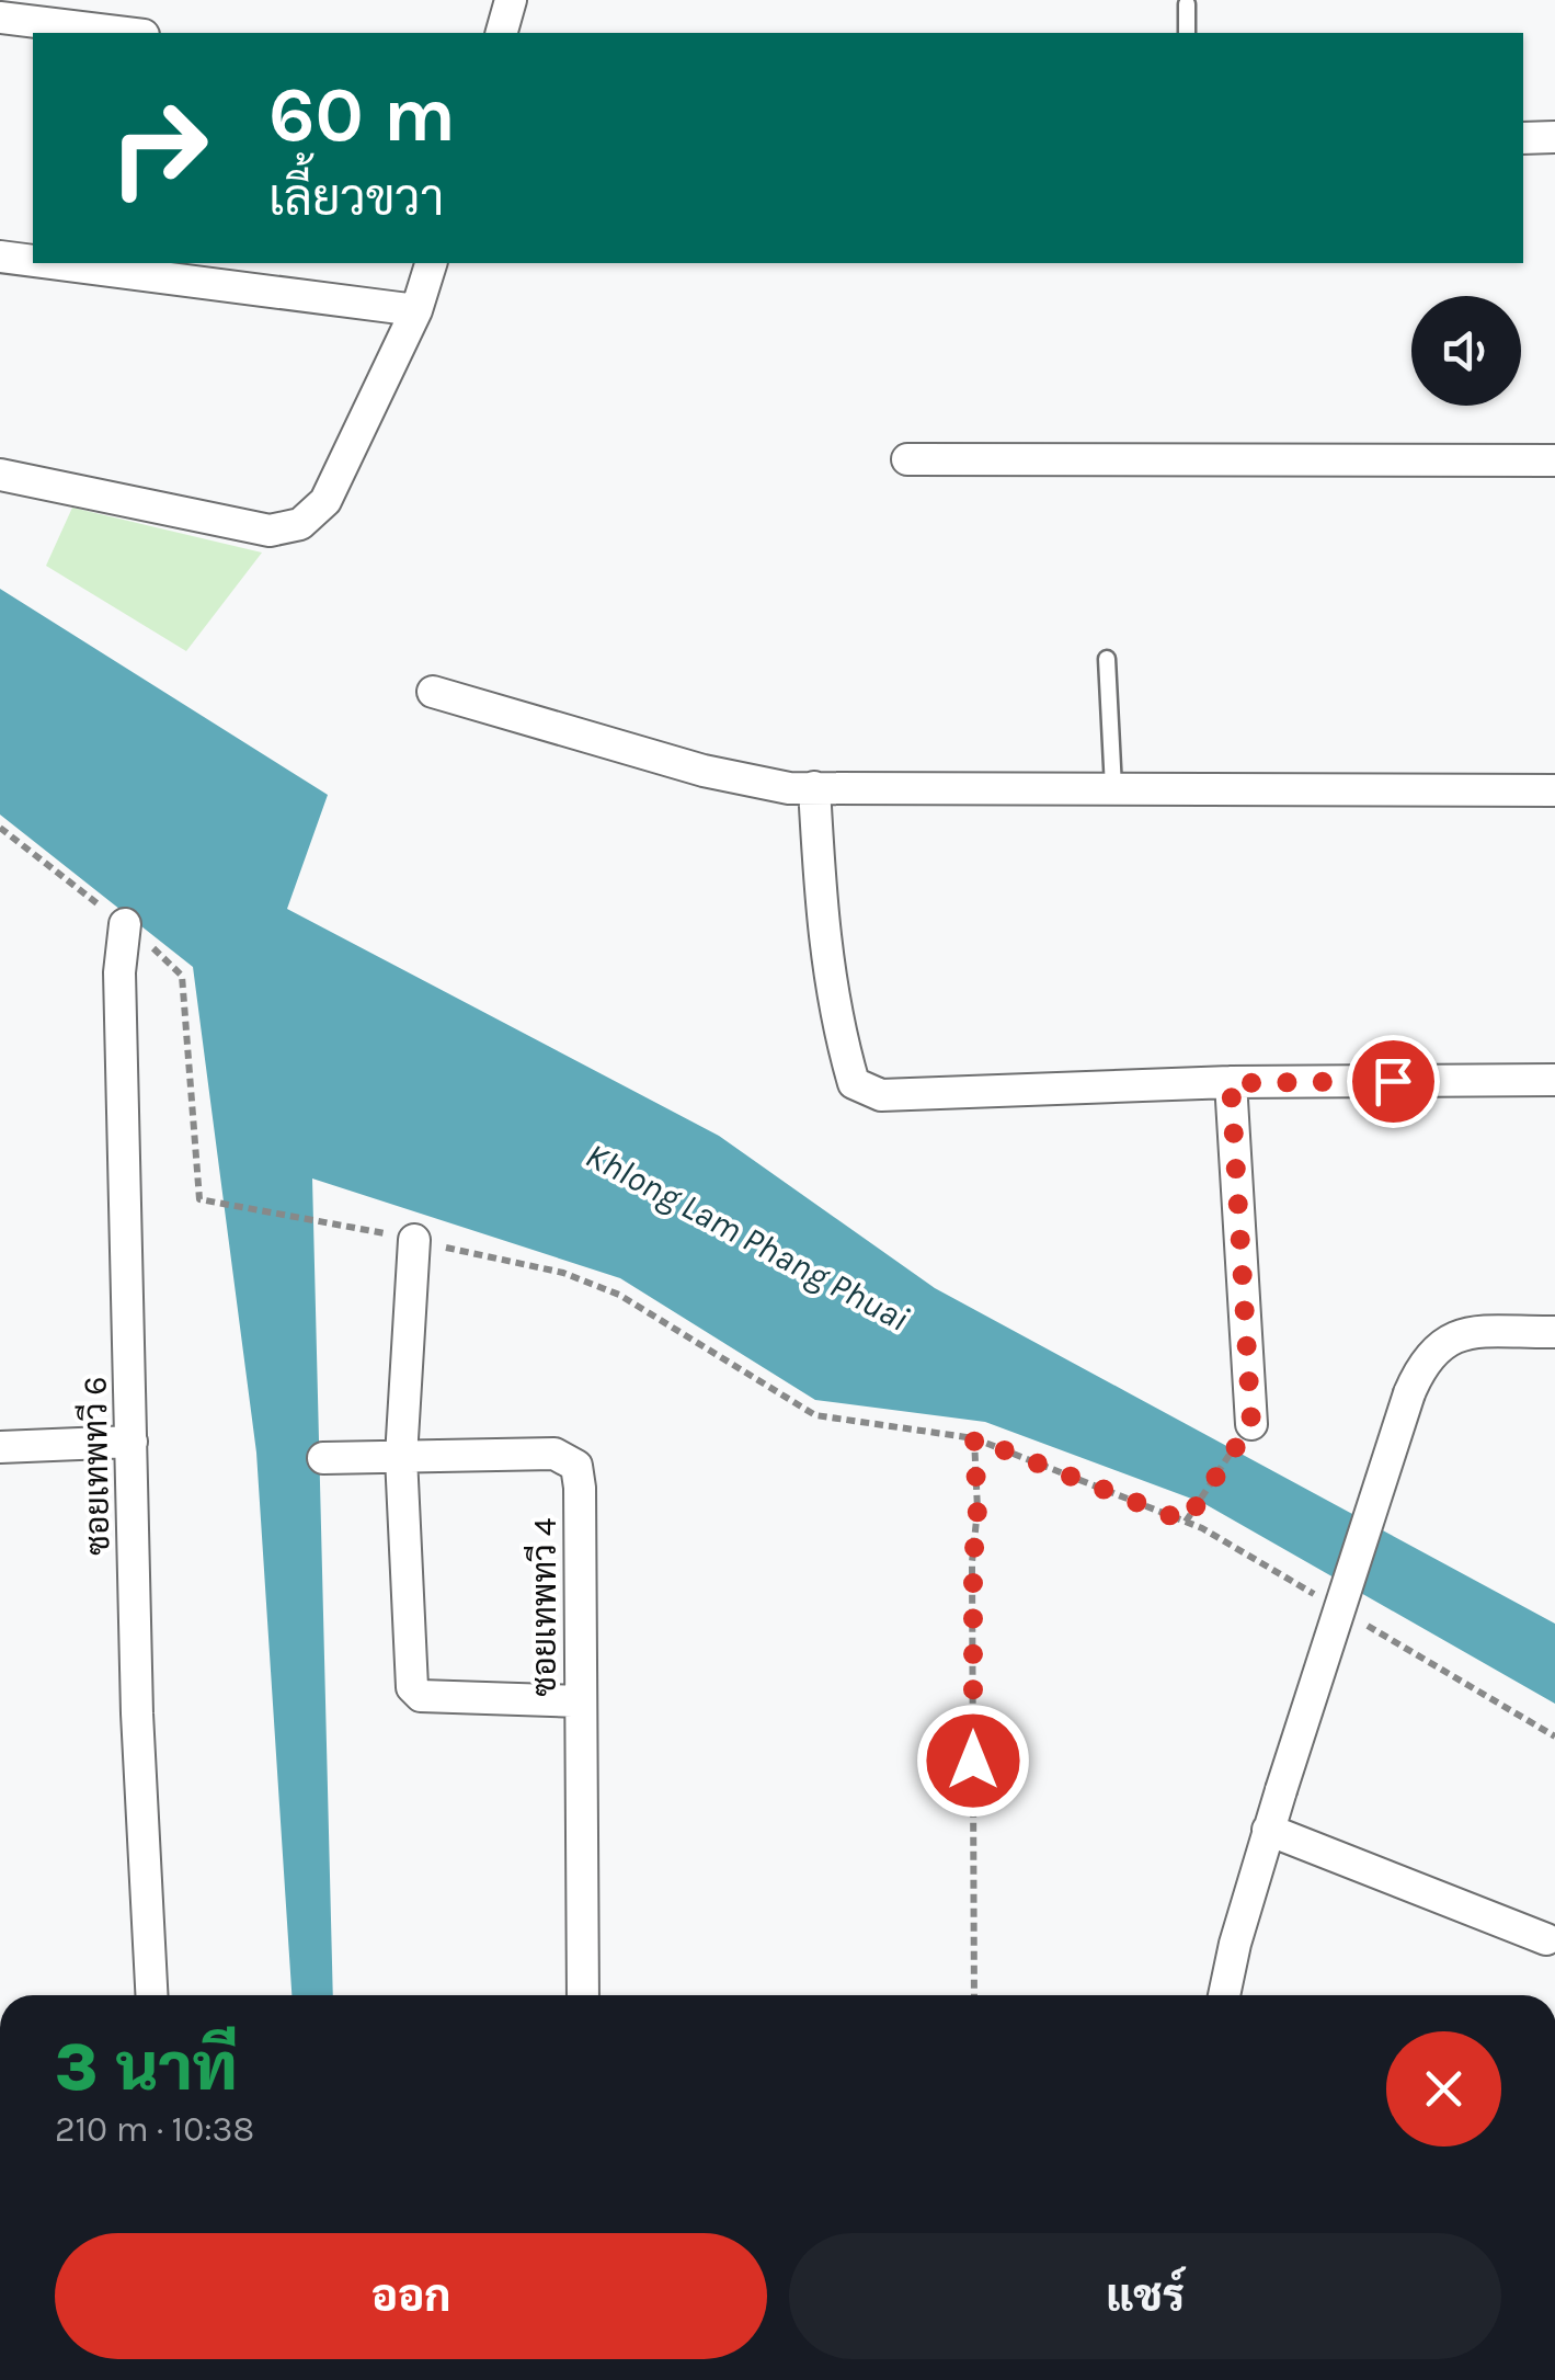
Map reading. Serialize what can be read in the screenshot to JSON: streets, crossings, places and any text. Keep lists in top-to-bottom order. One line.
{"streets":{"street":["ซอยเทพทวี 6","ซอยเทพทวี 4"]},"water":["Khlong Lam Phang Phuai"],"page":{"turn":["60 m","เลี้ยวขวา"],"heading":["3 นาที","210 m · 10:38"],"buttons":["ออก","แชร์"]}}
